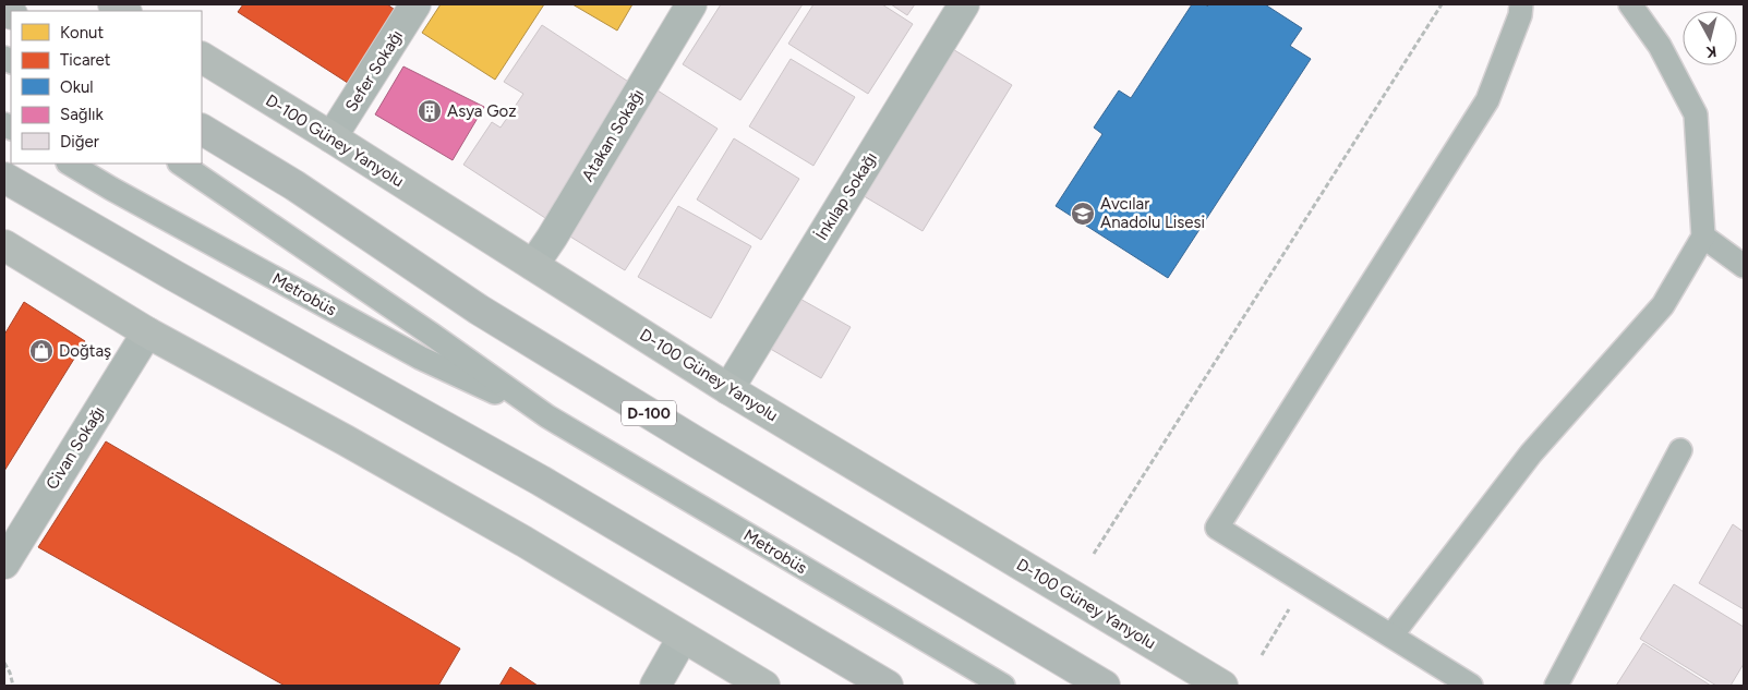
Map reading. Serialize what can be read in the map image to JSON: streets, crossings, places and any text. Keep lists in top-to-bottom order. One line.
{"streets":{"highway":["D-100"],"main road":["D-100 Güney Yanyolu"],"street":["Sefer Sokağı","Atakan Sokağı","İnkılap Sokağı","Civan Sokağı"],"lane":["Metrobüs"]},"crossings":[["Sefer Sokağı","D-100 Güney Yanyolu"],["Atakan Sokağı","D-100 Güney Yanyolu"],["D-100 Güney Yanyolu","İnkılap Sokağı"]],"places":{"building":["Asya Goz"],"school or university":["Avcılar Anadolu Lisesi"],"shop":["Doğtaş"]},"legend":["Konut","Ticaret","Okul","Sağlık","Diğer"],"north":"bottom"}
